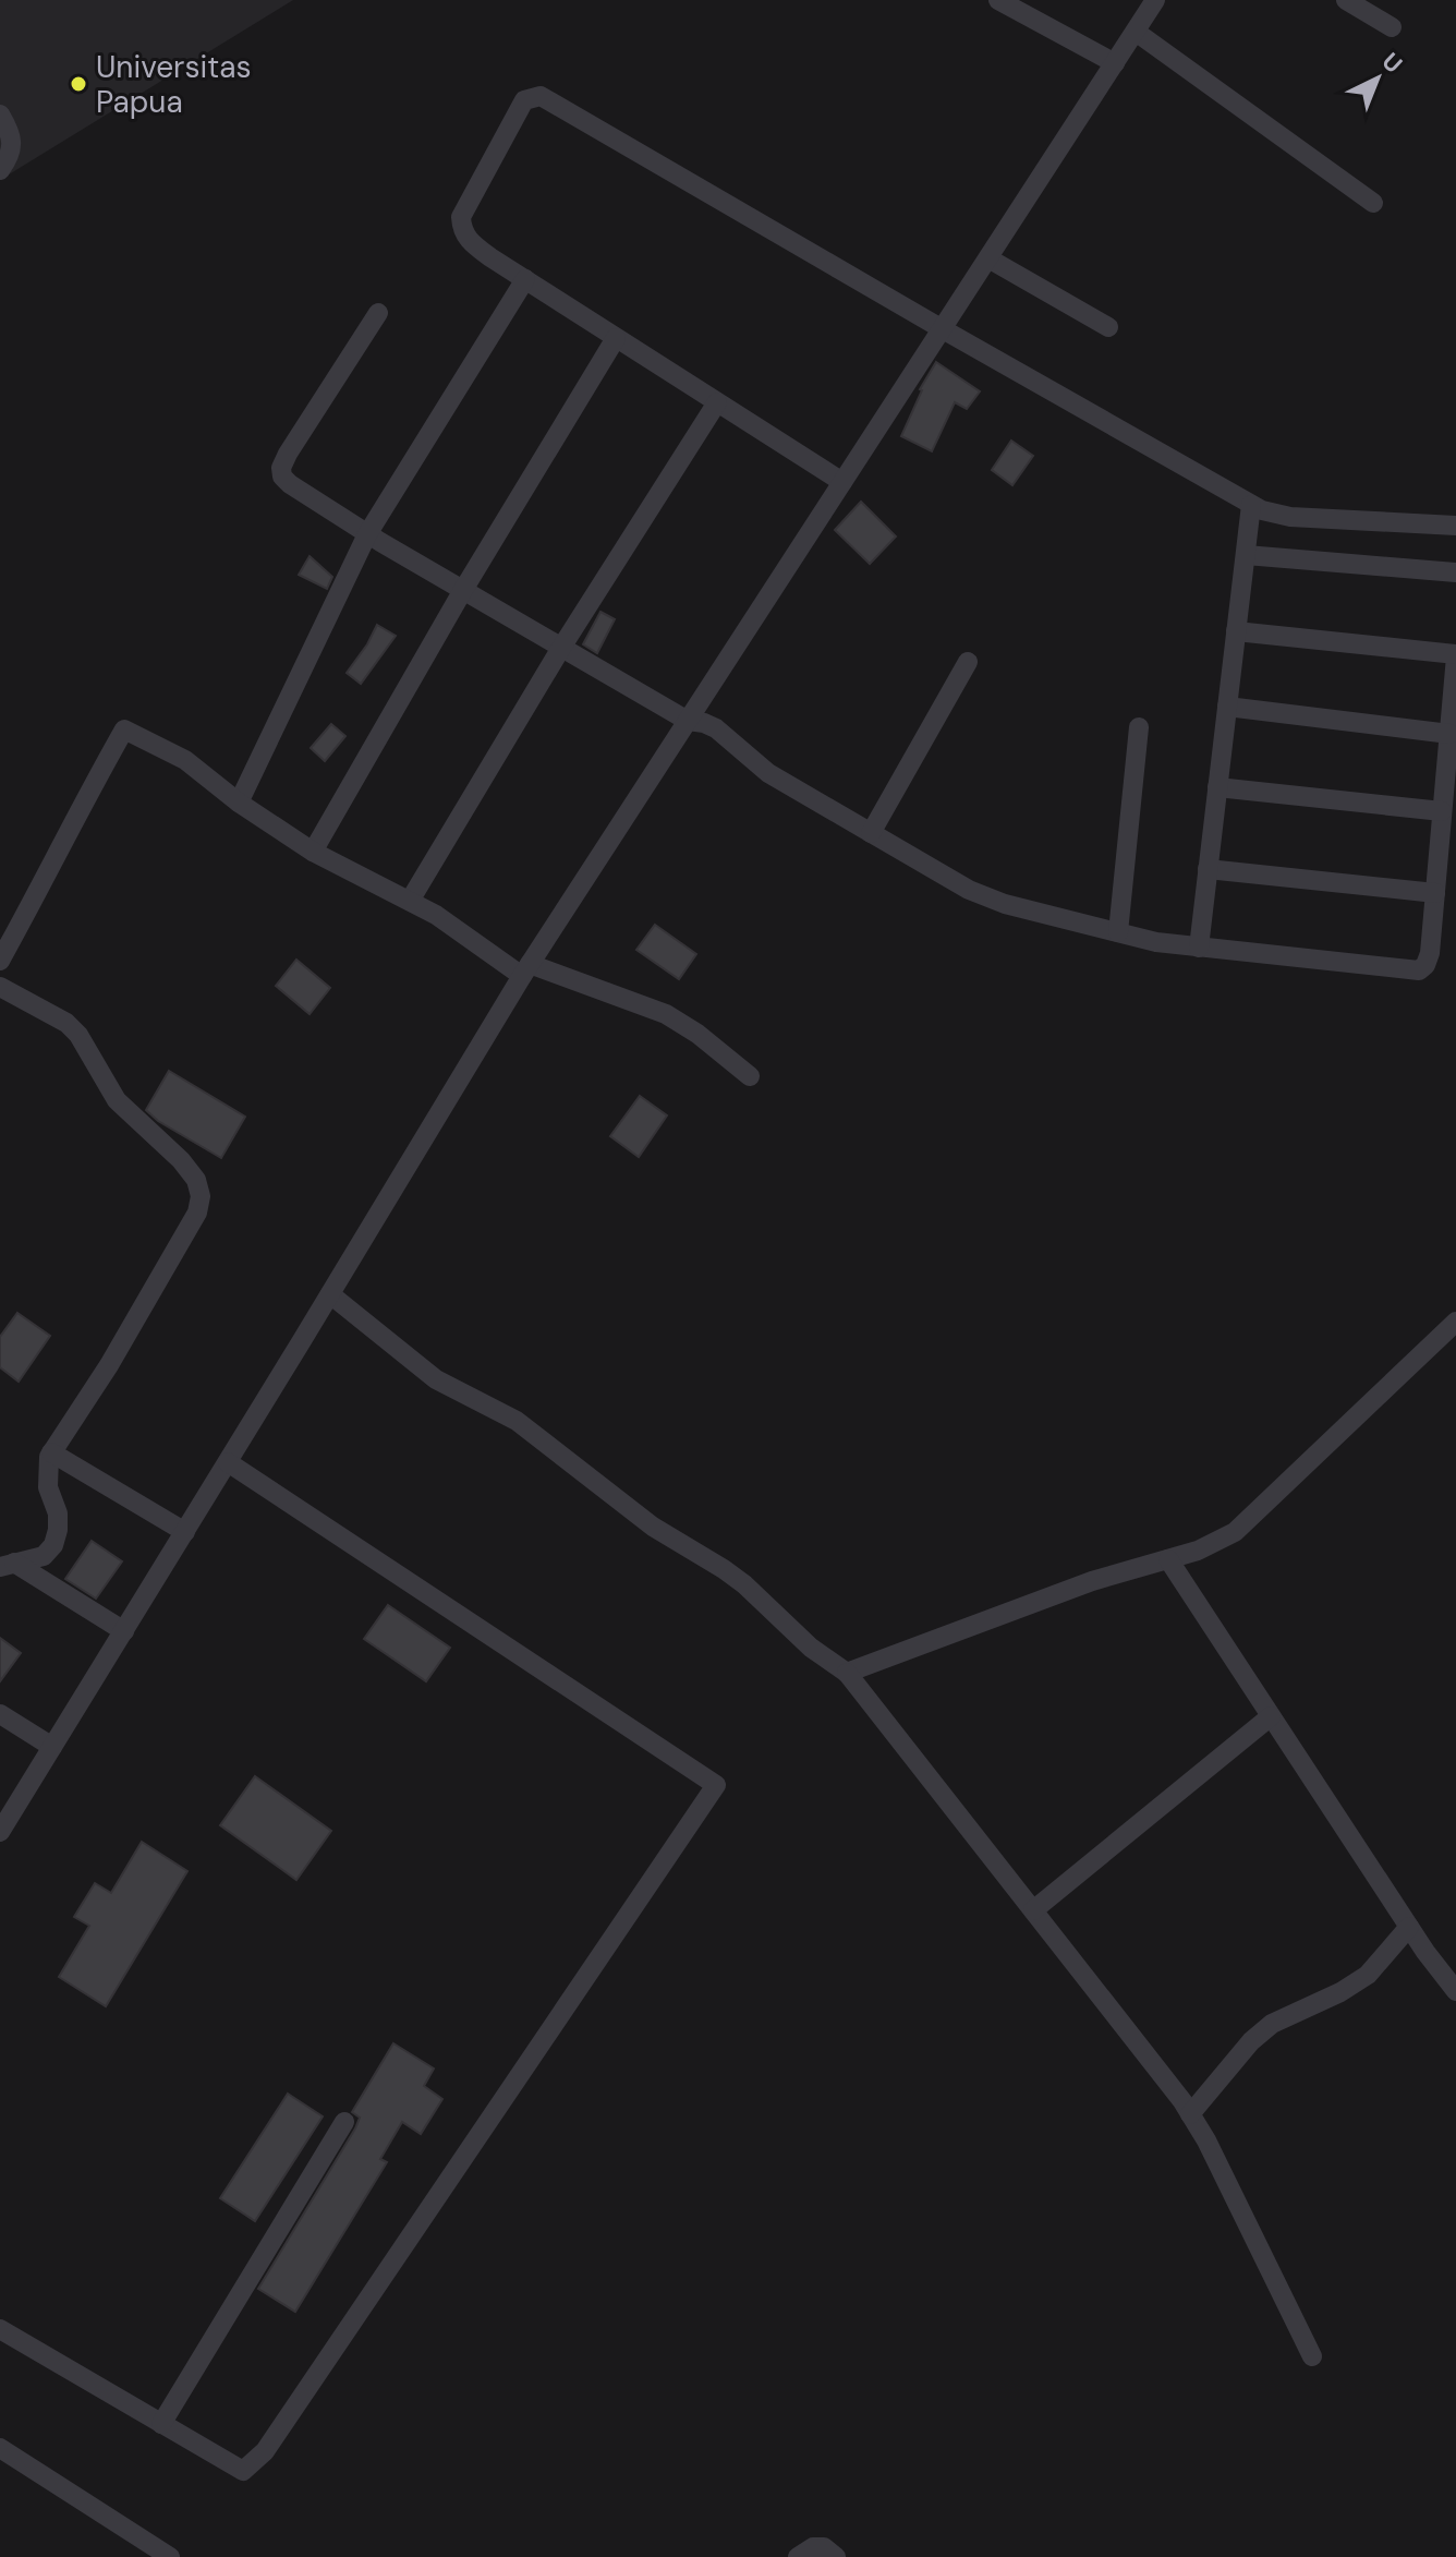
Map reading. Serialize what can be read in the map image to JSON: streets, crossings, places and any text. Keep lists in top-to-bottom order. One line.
{"places":["Universitas Papua"],"north":"top right"}
